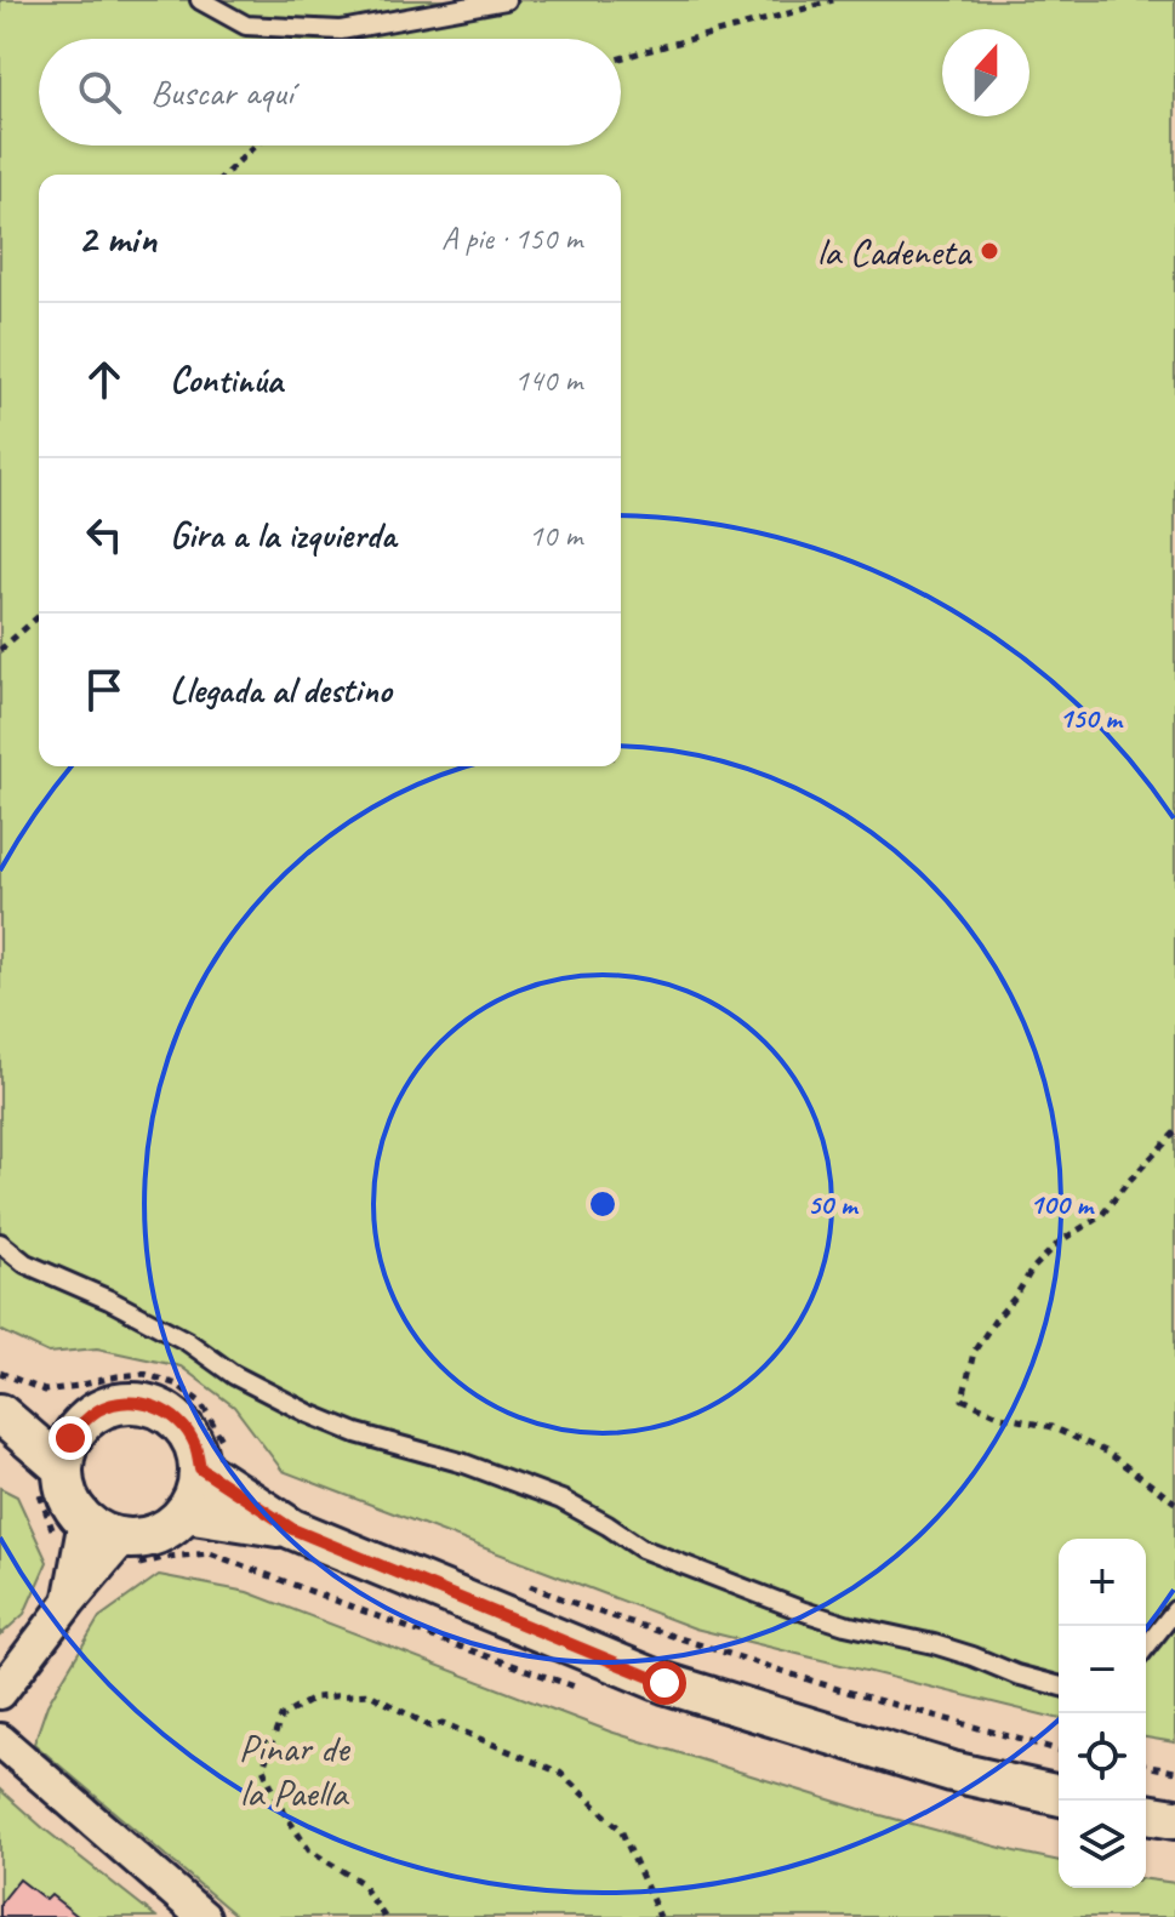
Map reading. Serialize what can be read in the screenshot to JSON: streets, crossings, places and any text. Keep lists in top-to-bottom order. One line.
{"parks":["Pinar de la Paella"],"places":["la Cadeneta"],"north":"top","page":{"search":"Buscar aquí","heading":["2 min","A pie · 150 m"],"list":[["Continúa","140 m"],["Gira a la izquierda","10 m"],"Llegada al destino"],"map_buttons":["+","−"]},"rings":["150 m","50 m","100 m"]}
